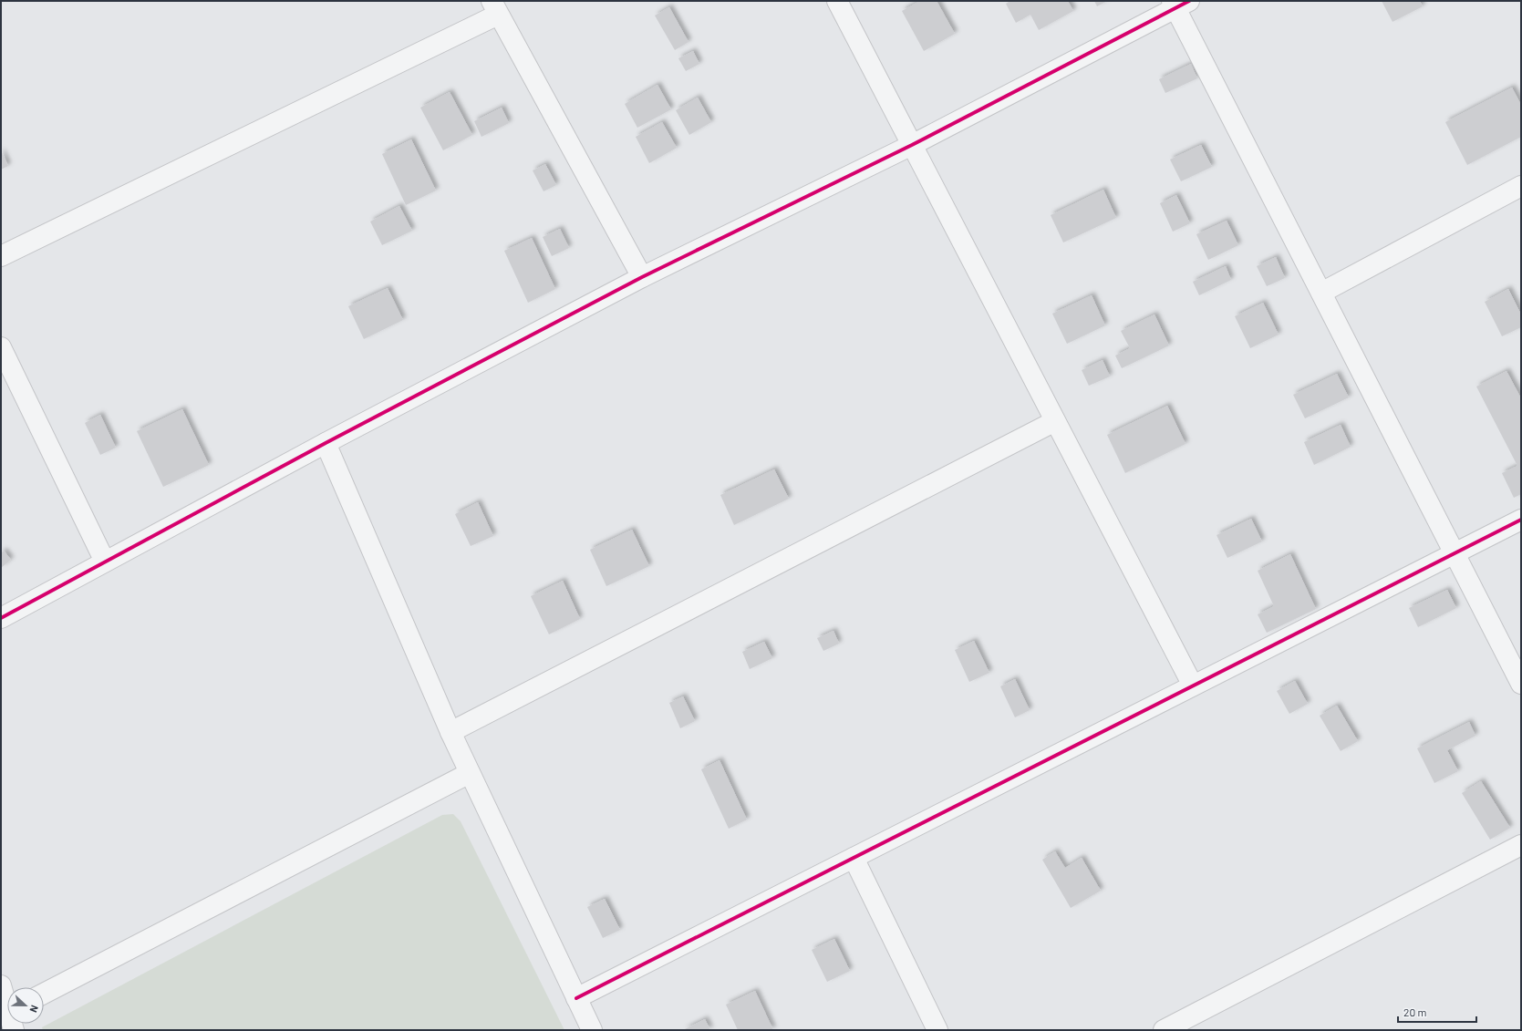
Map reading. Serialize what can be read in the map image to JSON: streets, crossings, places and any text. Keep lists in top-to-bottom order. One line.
{"scale_bar":"20 m","north":"right"}
